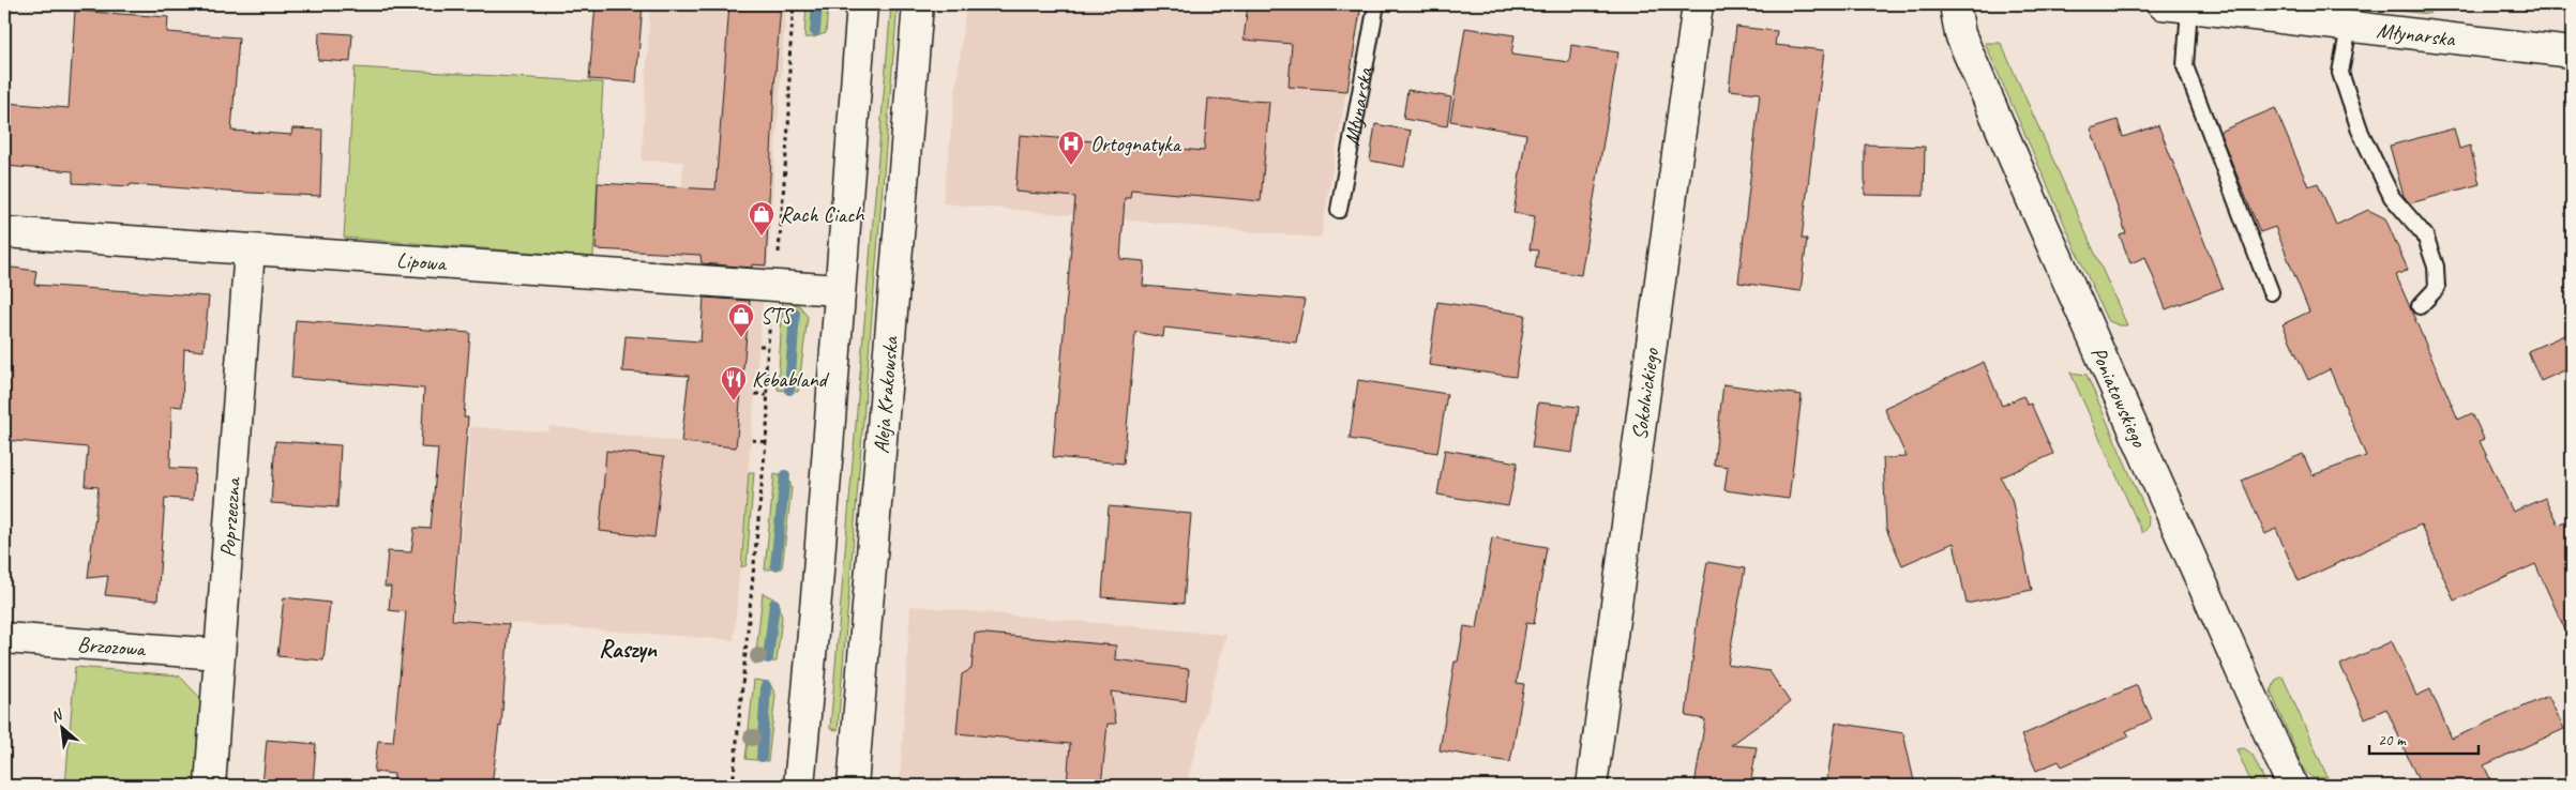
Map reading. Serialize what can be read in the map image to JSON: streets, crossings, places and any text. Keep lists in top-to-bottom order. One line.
{"streets":{"street":["Młynarska","Lipowa","Aleja Krakowska","Sokolnickiego","Poniatowskiego","Poprzeczna","Brzozowa"]},"crossings":[["Lipowa","Poprzeczna"],["Poprzeczna","Brzozowa"]],"districts":["Raszyn"],"places":{"hospital":["Ortognatyka"],"shop":["Rach Ciach","STS"],"restaurant":["Kebabland"]},"scale_bar":"20 m","north":"top left"}
